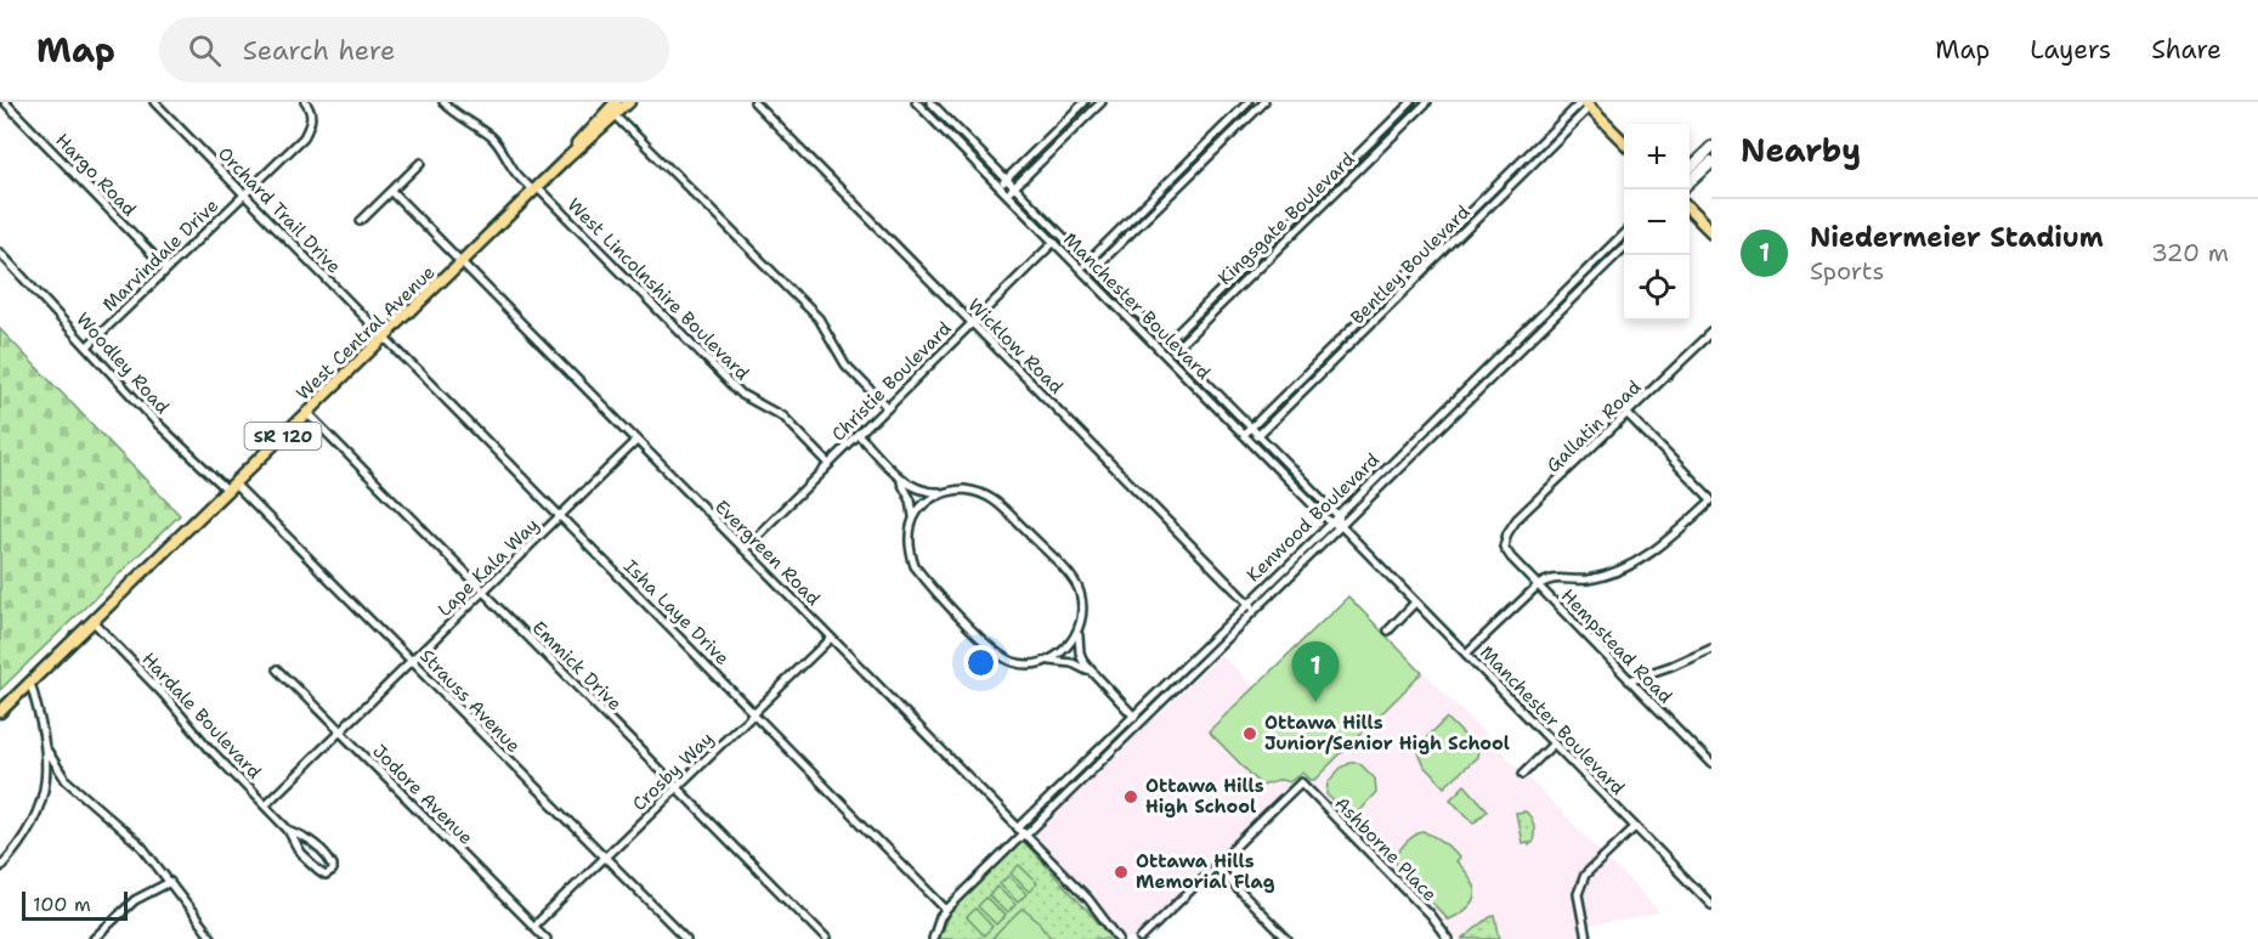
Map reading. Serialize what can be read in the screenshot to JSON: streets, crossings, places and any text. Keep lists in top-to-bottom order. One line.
{"streets":{"main road":["West Central Avenue","SR 120"],"street":["Hargo Road","Orchard Trail Drive","Kingsgate Boulevard","Marvindale Drive","Bentley Boulevard","West Lincolnshire Boulevard","Manchester Boulevard","Wicklow Road","Woodley Road","Christie Boulevard","Gallatin Road","Kenwood Boulevard","Evergreen Road","Lape Kala Way","Isha Laye Drive","Hempstead Road","Emmick Drive","Strauss Avenue","Hardale Boulevard","Crosby Way","Jodore Avenue","Ashborne Place"]},"crossings":[["Hargo Road","Marvindale Drive"],["Orchard Trail Drive","Marvindale Drive"],["Orchard Trail Drive","West Central Avenue"],["Orchard Trail Drive","Isha Laye Drive"],["Kingsgate Boulevard","Manchester Boulevard"],["Marvindale Drive","Woodley Road"],["Bentley Boulevard","Manchester Boulevard"],["West Lincolnshire Boulevard","West Central Avenue"],["West Lincolnshire Boulevard","Christie Boulevard"],["Manchester Boulevard","Christie Boulevard"],["Manchester Boulevard","Kenwood Boulevard"],["West Central Avenue","Woodley Road"],["West Central Avenue","Evergreen Road"],["West Central Avenue","Isha Laye Drive"],["West Central Avenue","Emmick Drive"],["West Central Avenue","Strauss Avenue"],["West Central Avenue","Hardale Boulevard"],["Wicklow Road","Christie Boulevard"],["Wicklow Road","Kenwood Boulevard"],["Woodley Road","Strauss Avenue"],["Christie Boulevard","Evergreen Road"],["Gallatin Road","Hempstead Road"],["Kenwood Boulevard","Evergreen Road"],["Evergreen Road","Lape Kala Way"],["Evergreen Road","Crosby Way"],["Lape Kala Way","Isha Laye Drive"],["Lape Kala Way","Emmick Drive"],["Lape Kala Way","Strauss Avenue"],["Lape Kala Way","Hardale Boulevard"],["Lape Kala Way","Jodore Avenue"],["Isha Laye Drive","Crosby Way"],["Emmick Drive","Crosby Way"],["Strauss Avenue","Crosby Way"],["Crosby Way","Jodore Avenue"]],"places":["Ottawa Hills Junior/Senior High School","Ottawa Hills High School","Ottawa Hills Memorial Flag"],"scale_bar":"100 m","page":{"header":"Map","search":"Search here","nav":["Map","Layers","Share"],"heading":"Nearby","map_buttons":["+","−"],"list":[{"mark":"1","name":"Niedermeier Stadium","note":"Sports","value":"320 m"}],"pins":"1","scale":"100 m"}}
